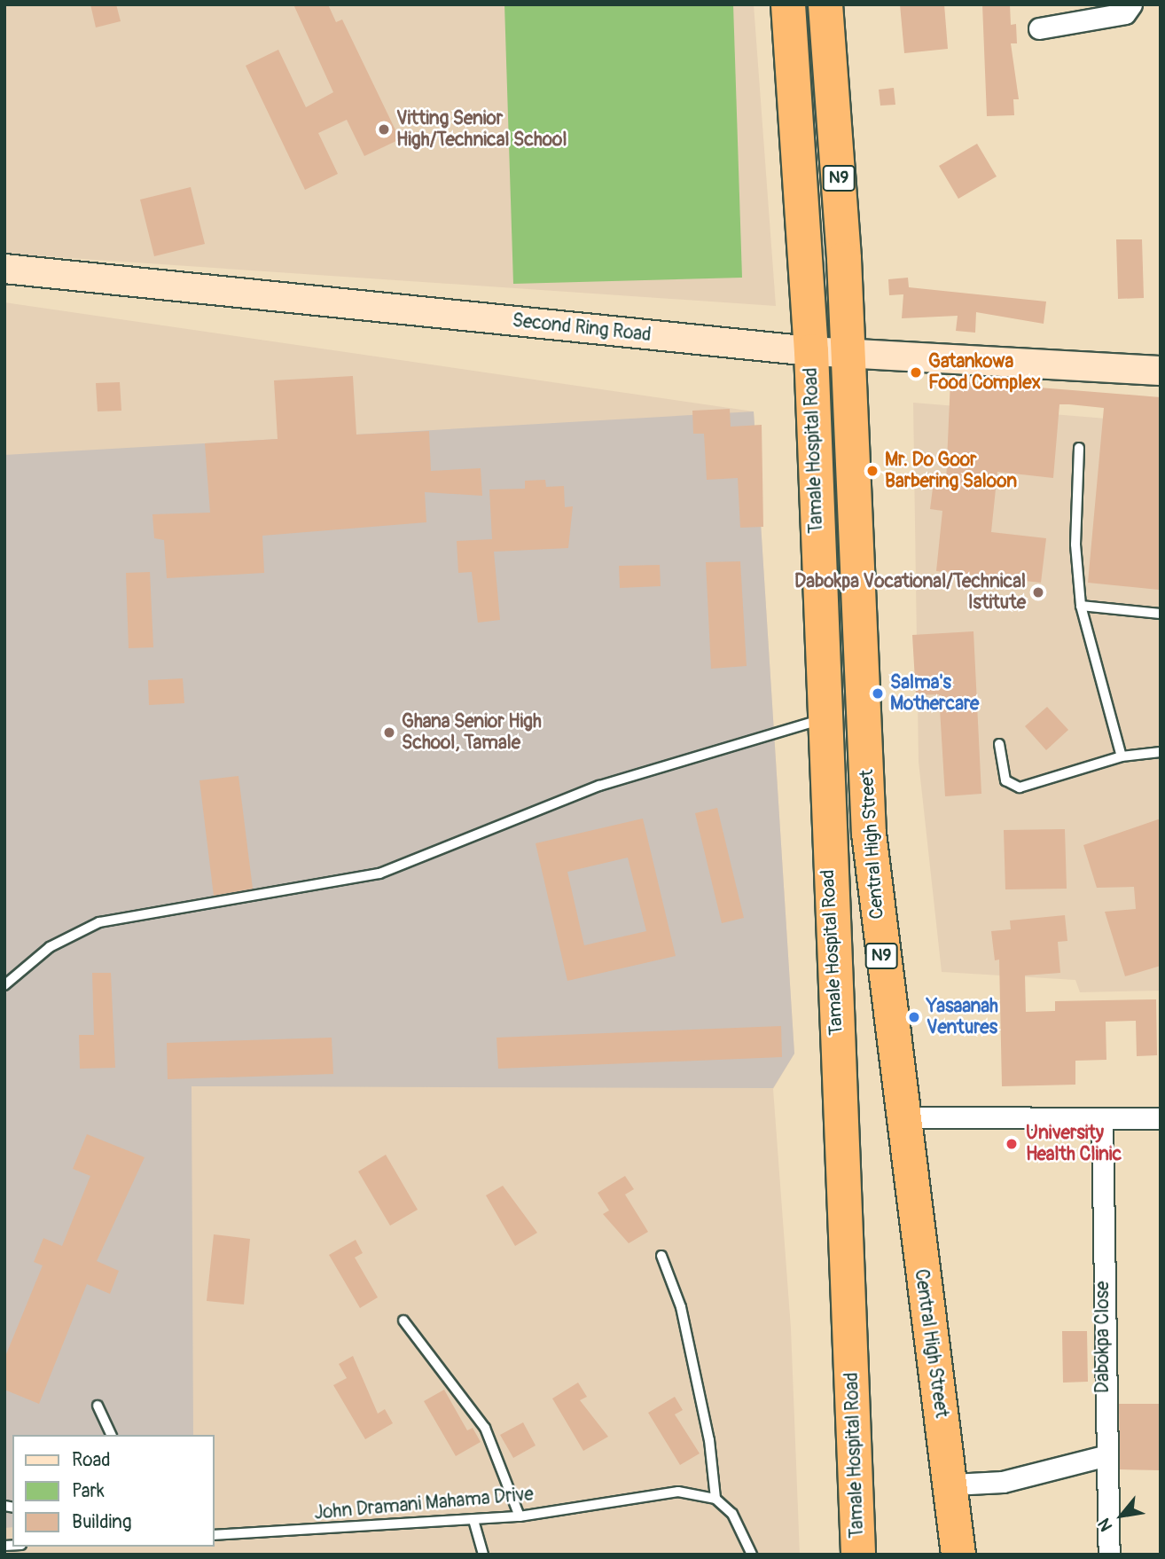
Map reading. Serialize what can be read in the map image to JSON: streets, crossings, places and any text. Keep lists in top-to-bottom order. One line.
{"streets":{"highway":["N9","Tamale Hospital Road","Central High Street"],"street":["Second Ring Road","Dabokpa Close"],"lane":["John Dramani Mahama Drive"]},"crossings":[["N9","Second Ring Road"],["N9","Tamale Hospital Road"],["N9","Central High Street"],["Second Ring Road","Tamale Hospital Road"],["Second Ring Road","Central High Street"]],"places":["Vitting Senior High/Technical School","Gatankowa Food Complex","Mr. Do Goor Barbering Saloon","Dabokpa Vocational/Technical Istitute","Salma's Mothercare","Ghana Senior High School, Tamale","Yasaanah Ventures","University Health Clinic"],"legend":["Road","Park","Building"],"north":"bottom left"}
